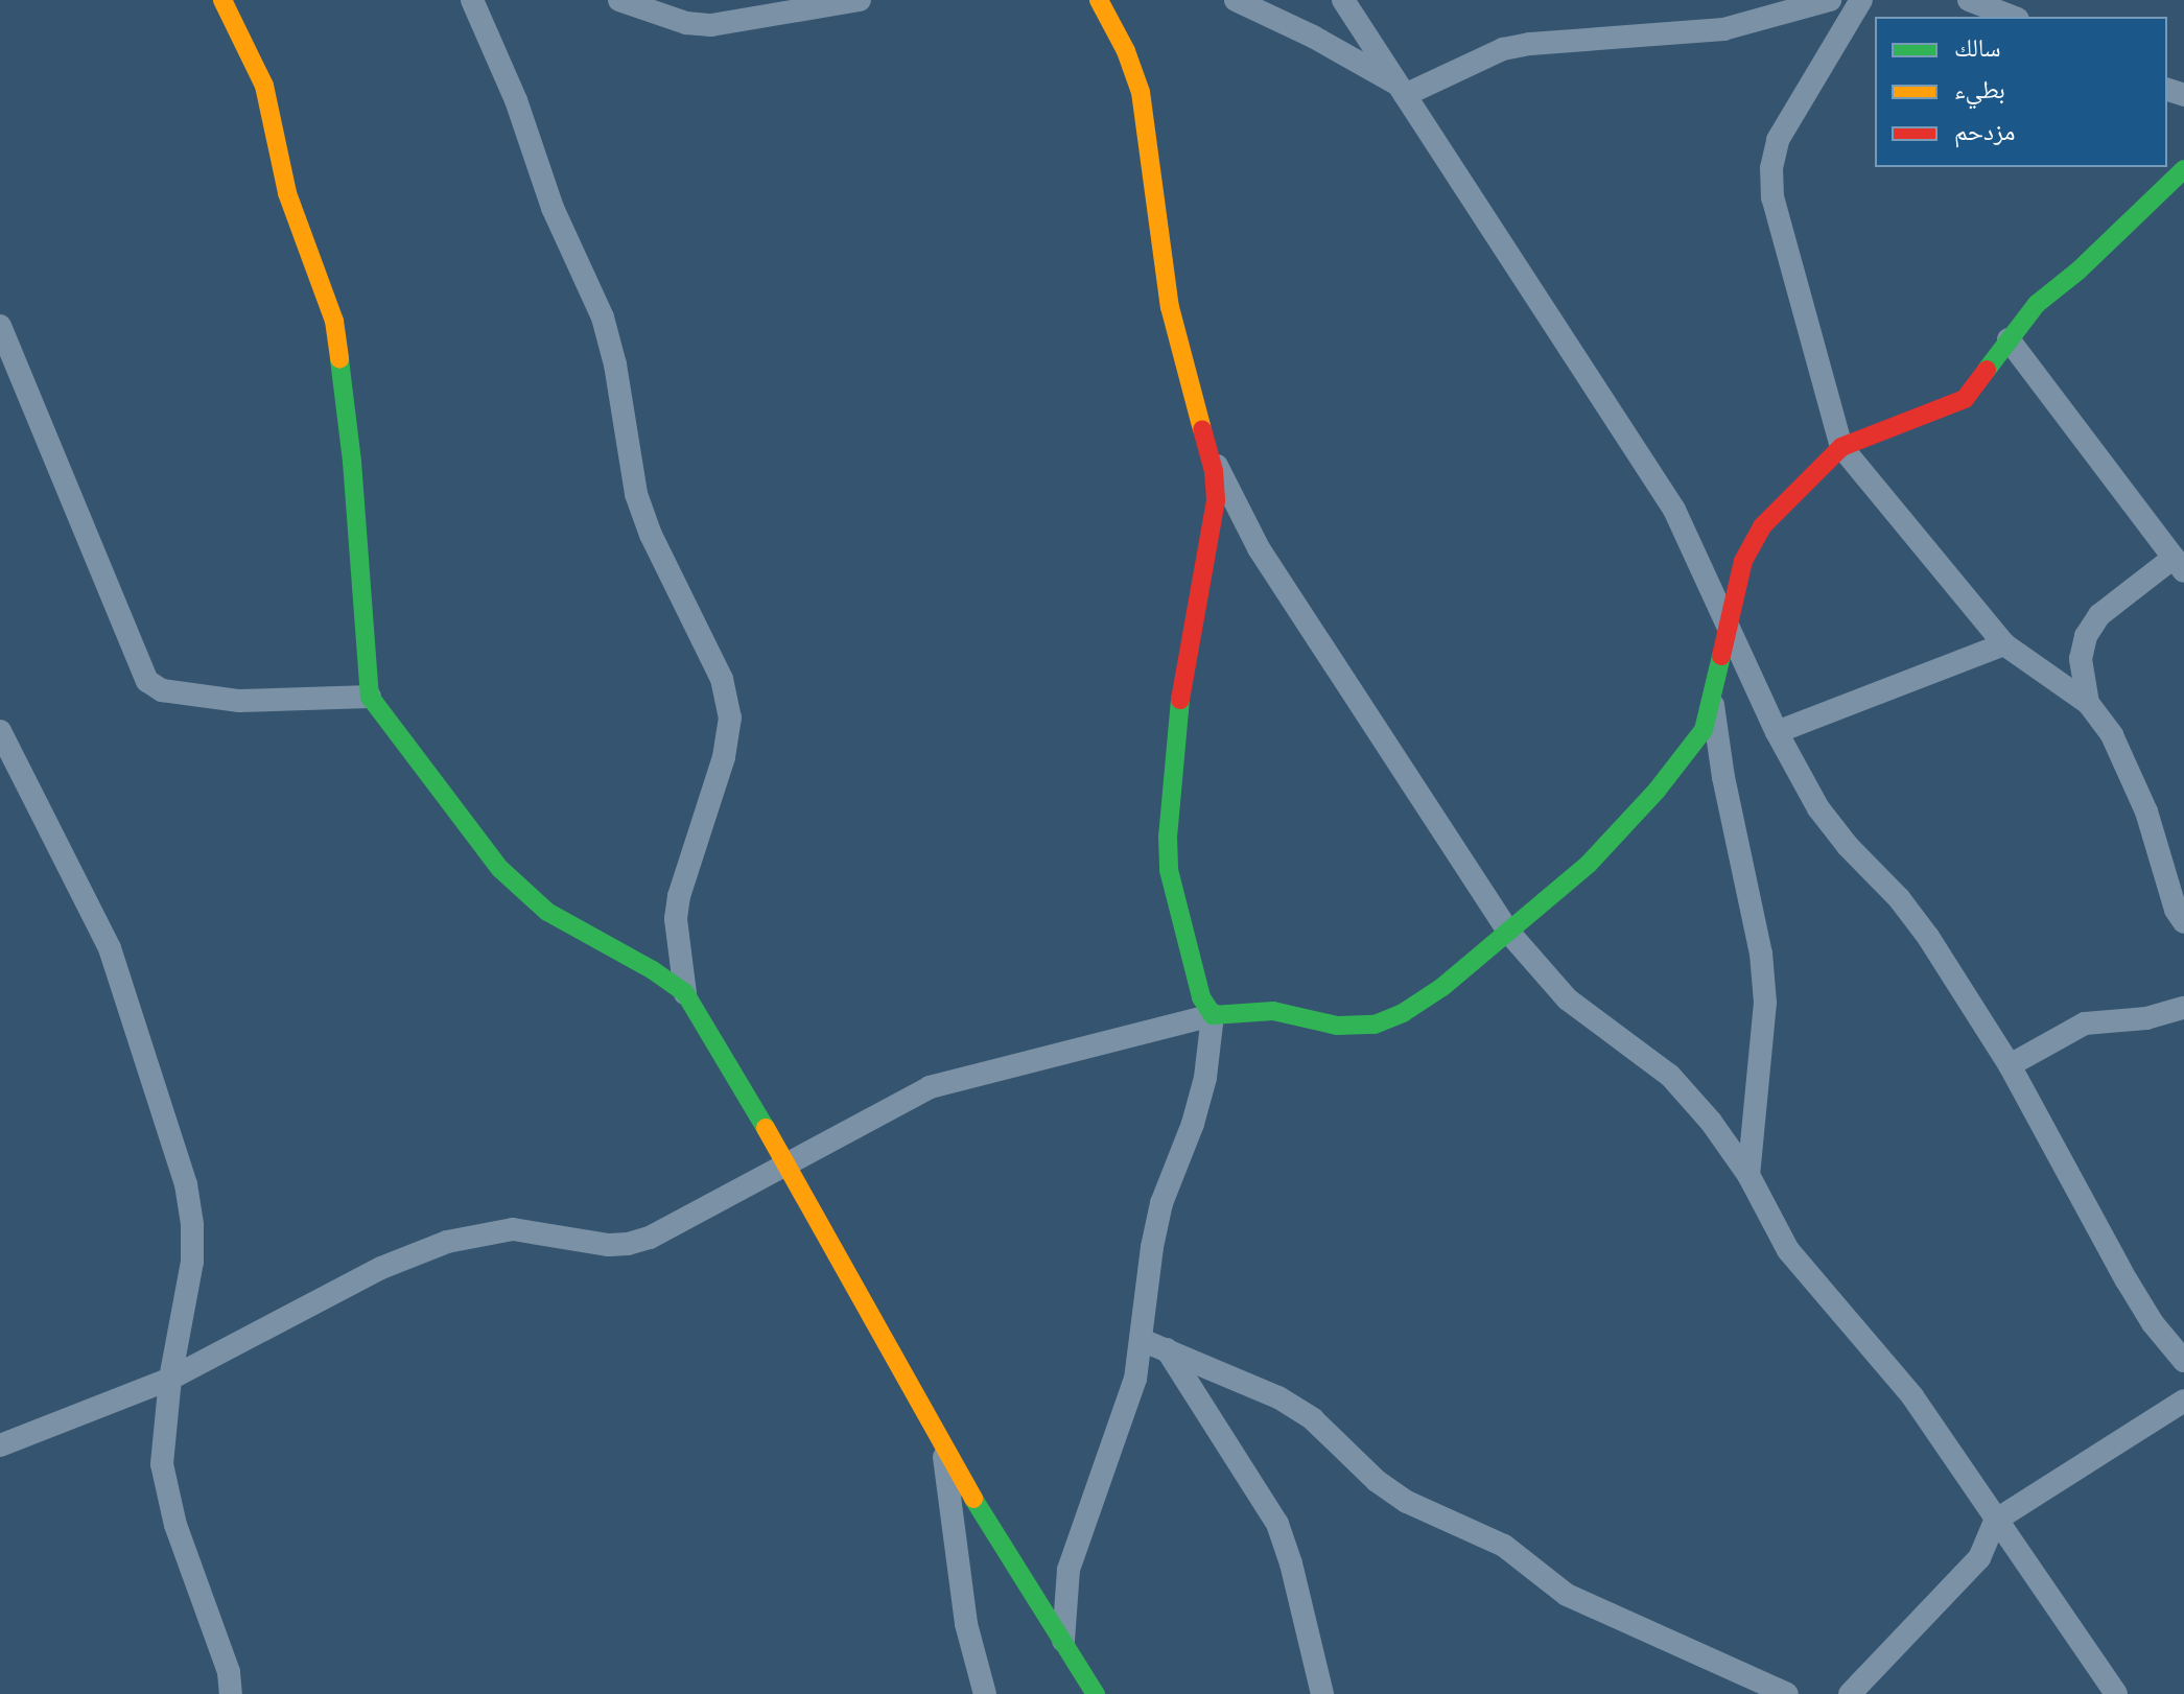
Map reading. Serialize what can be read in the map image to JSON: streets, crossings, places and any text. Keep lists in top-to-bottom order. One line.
{"legend":["سالك","بطيء","مزدحم"]}
